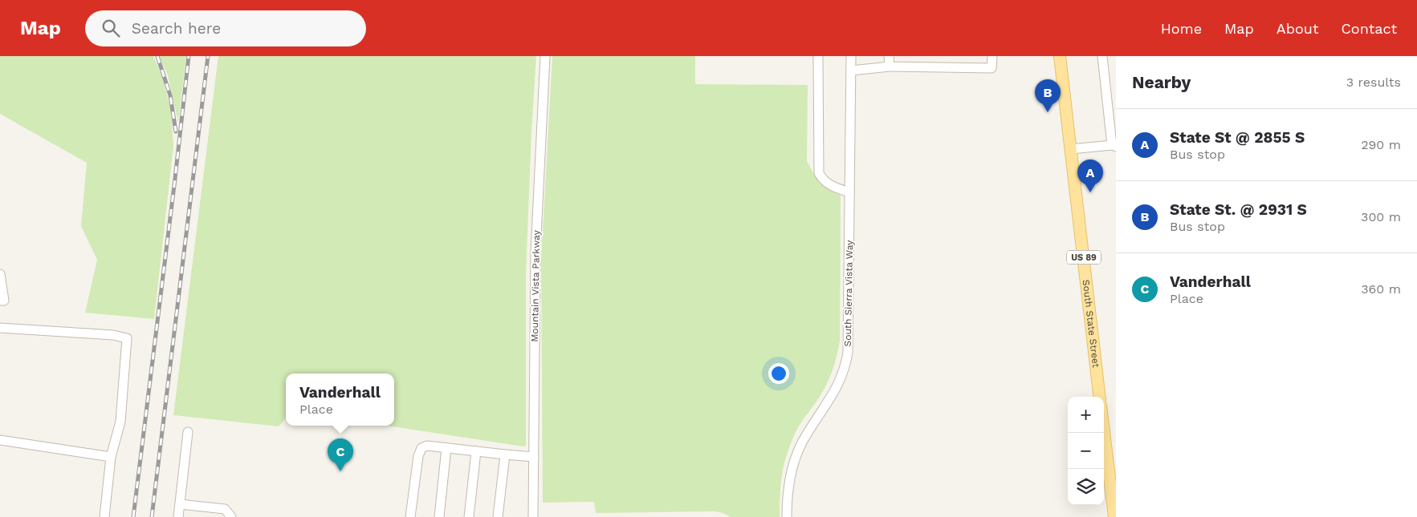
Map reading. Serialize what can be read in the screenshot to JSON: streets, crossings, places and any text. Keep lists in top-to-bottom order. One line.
{"streets":{"main road":["US 89","South State Street"],"street":["Mountain Vista Parkway","South Sierra Vista Way"]},"page":{"header":"Map","search":"Search here","nav":["Home","Map","About","Contact"],"heading":["Nearby","3 results"],"pins":["B","A","C"],"list":[{"mark":"A","name":"State St @ 2855 S","note":"Bus stop","value":"290 m"},{"mark":"B","name":"State St. @ 2931 S","note":"Bus stop","value":"300 m"},{"mark":"C","name":"Vanderhall","note":"Place","value":"360 m"}],"popup":["Vanderhall","Place"],"map_buttons":["+","−"]}}
